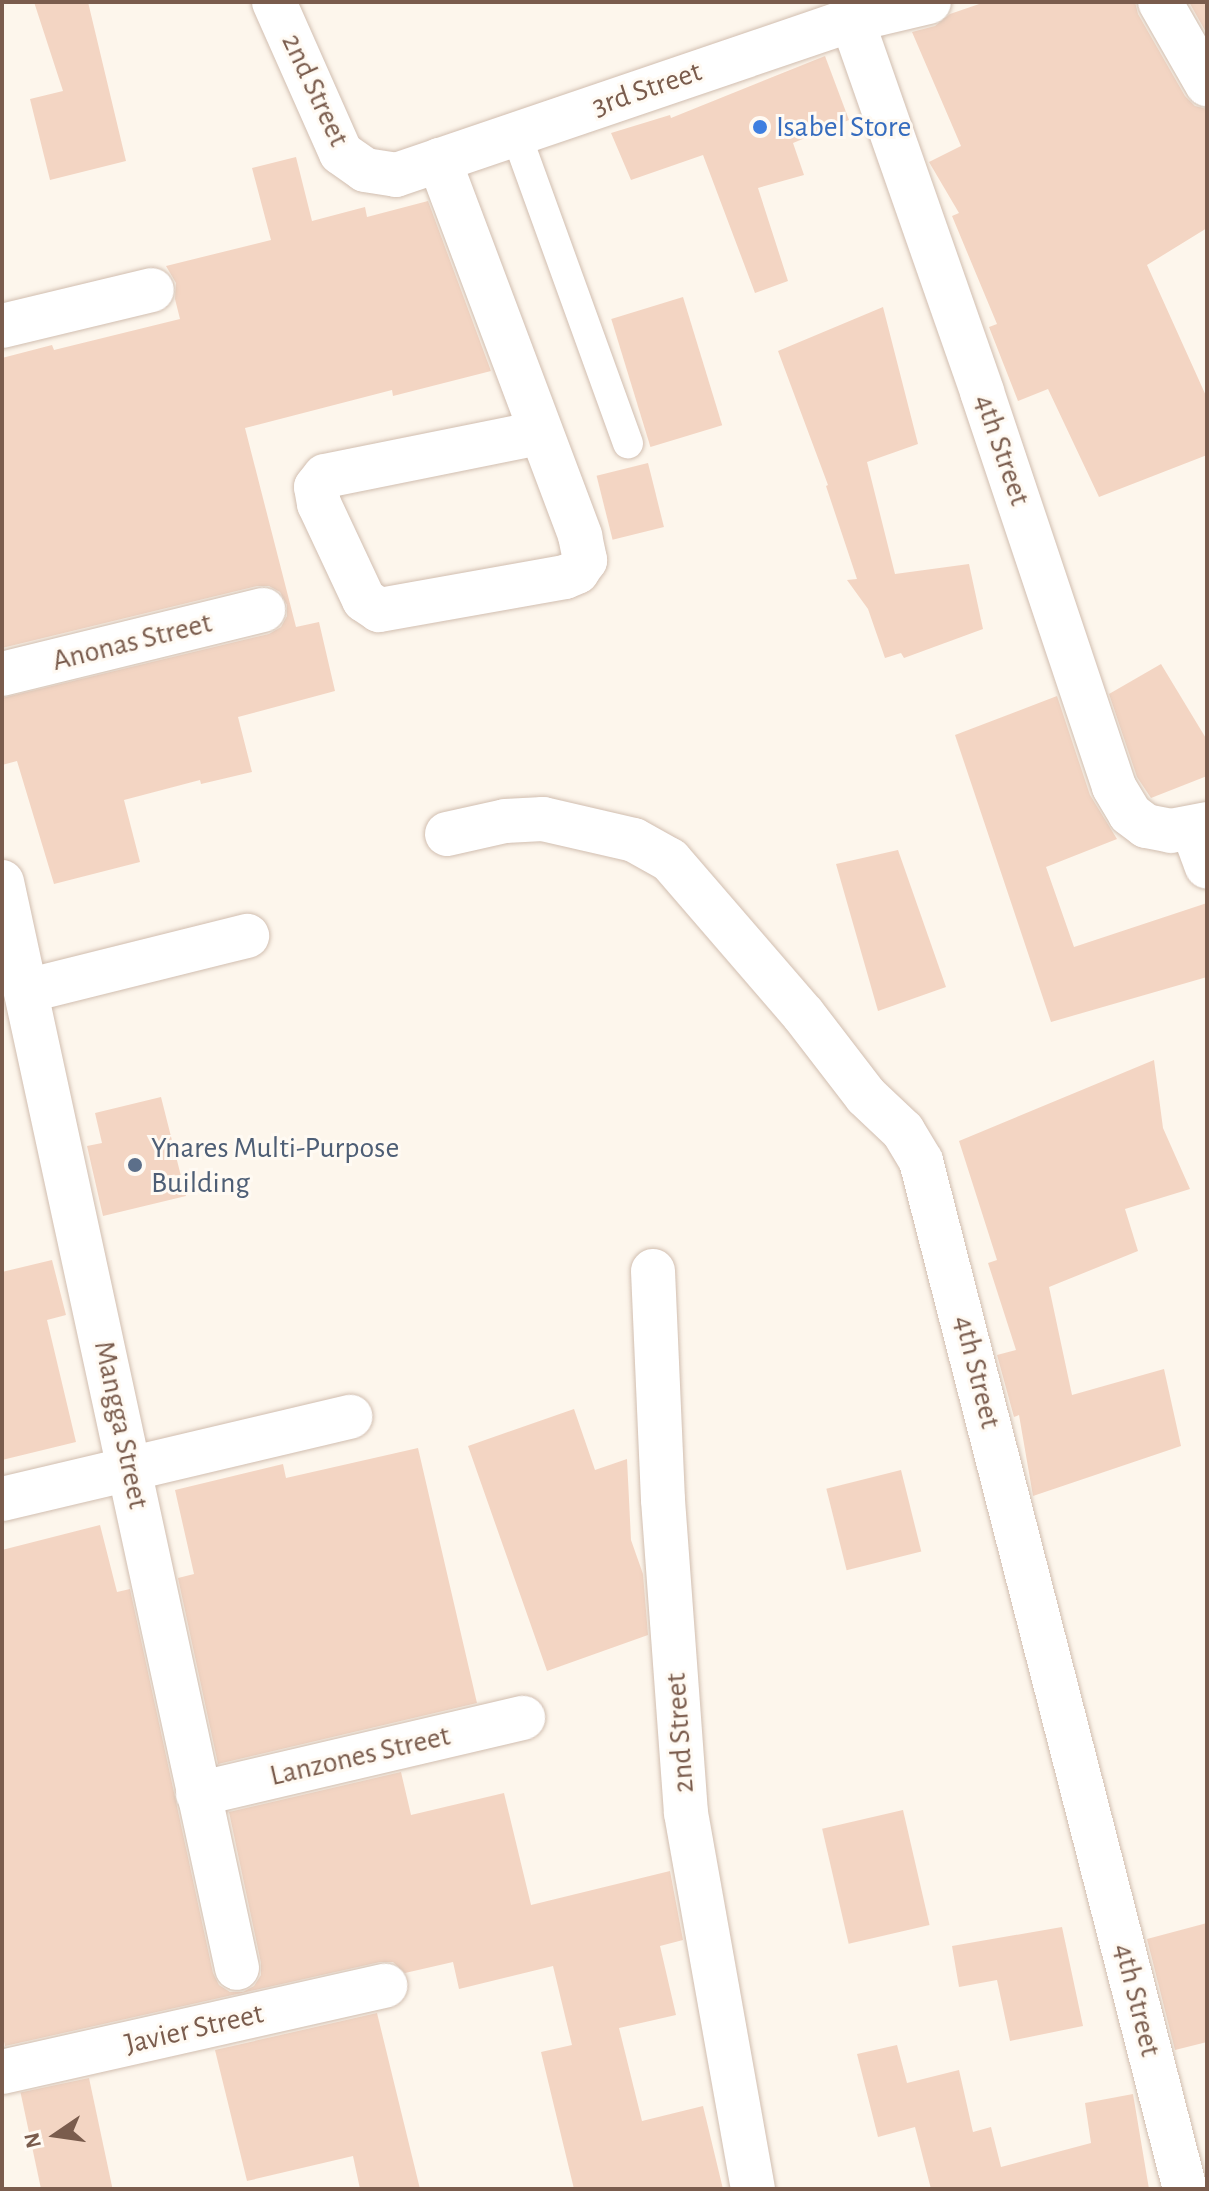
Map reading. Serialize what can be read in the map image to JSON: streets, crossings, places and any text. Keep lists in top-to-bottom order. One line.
{"streets":{"street":["3rd Street","2nd Street","4th Street","Anonas Street","Mangga Street","Lanzones Street","Javier Street"]},"crossings":[["3rd Street","2nd Street"],["3rd Street","4th Street"],["Mangga Street","Lanzones Street"]],"places":["Isabel Store","Ynares Multi-Purpose Building"],"north":"left"}
